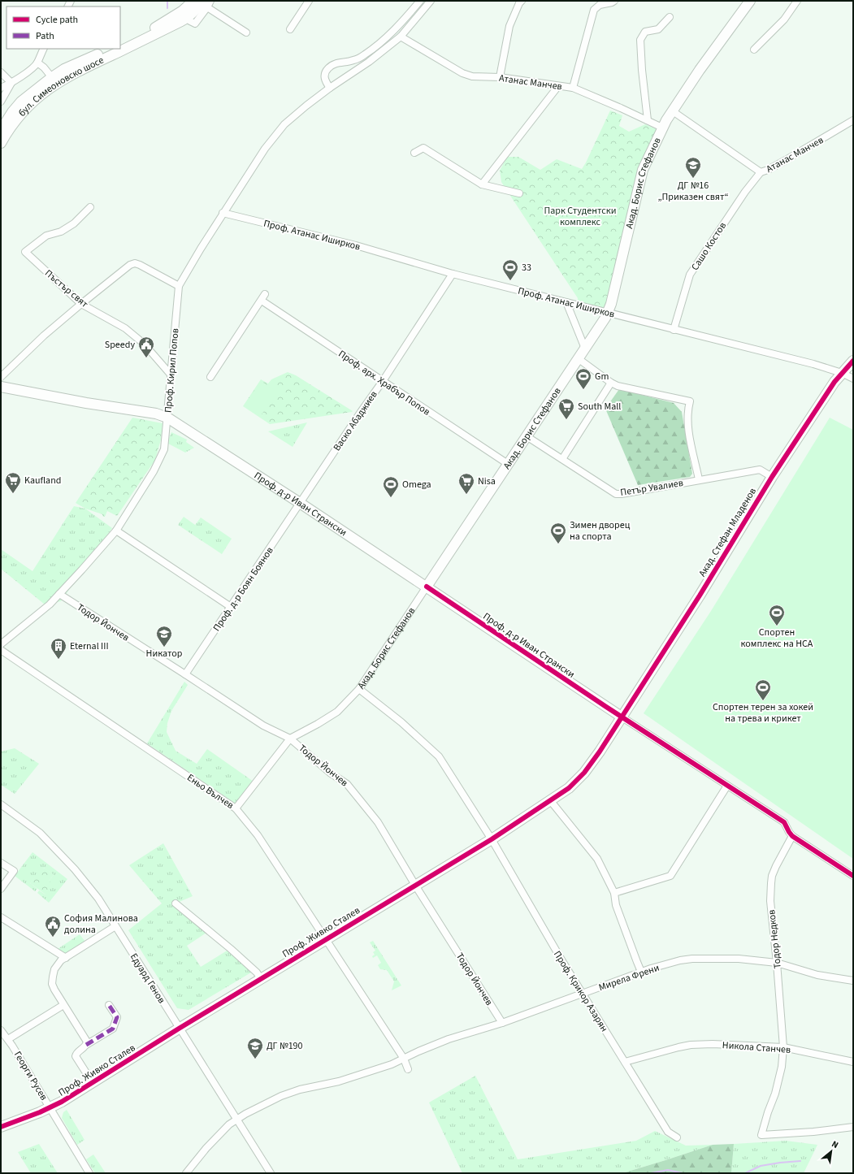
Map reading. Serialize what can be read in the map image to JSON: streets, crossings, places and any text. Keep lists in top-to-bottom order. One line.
{"streets":{"street":["Атанас Манчев","бул. Симеоновско шосе","Акад. Борис Стефанов","Проф. Атанас Иширков","Сашо Костов","Пъстър свят","Проф. Кирил Попов","Проф. арх. Храбър Попов","Васко Абаджиев","Петър Увалиев","Проф. д-р Иван Странски","Акад. Стефан Младенов","Проф. д-р Боян Боянов","Тодор Йончев","Еньо Вълчев","Проф. Живко Сталев","Тодор Недков","Мирела Френи","Едуард Генов","Проф. Крикор Азарян","Никола Станчев","Георги Русев"]},"crossings":[["Атанас Манчев","Акад. Борис Стефанов"],["Атанас Манчев","Сашо Костов"],["Атанас Манчев","Проф. Кирил Попов"],["Акад. Борис Стефанов","Проф. Атанас Иширков"],["Акад. Борис Стефанов","Проф. арх. Храбър Попов"],["Акад. Борис Стефанов","Петър Увалиев"],["Акад. Борис Стефанов","Проф. д-р Иван Странски"],["Акад. Борис Стефанов","Тодор Йончев"],["Акад. Борис Стефанов","Еньо Вълчев"],["Акад. Борис Стефанов","Проф. Крикор Азарян"],["Проф. Атанас Иширков","Сашо Костов"],["Проф. Атанас Иширков","Проф. Кирил Попов"],["Проф. Атанас Иширков","Васко Абаджиев"],["Проф. Атанас Иширков","Акад. Стефан Младенов"],["Пъстър свят","Проф. Кирил Попов"],["Проф. Кирил Попов","Проф. д-р Иван Странски"],["Проф. Кирил Попов","Тодор Йончев"],["Проф. арх. Храбър Попов","Васко Абаджиев"],["Васко Абаджиев","Проф. д-р Иван Странски"],["Васко Абаджиев","Проф. д-р Боян Боянов"],["Петър Увалиев","Акад. Стефан Младенов"],["Проф. д-р Иван Странски","Акад. Стефан Младенов"],["Проф. д-р Иван Странски","Проф. д-р Боян Боянов"],["Проф. д-р Иван Странски","Проф. Живко Сталев"],["Акад. Стефан Младенов","Проф. Живко Сталев"],["Проф. д-р Боян Боянов","Тодор Йончев"],["Тодор Йончев","Проф. Живко Сталев"],["Тодор Йончев","Мирела Френи"],["Еньо Вълчев","Проф. Живко Сталев"],["Еньо Вълчев","Мирела Френи"],["Проф. Живко Сталев","Едуард Генов"],["Проф. Живко Сталев","Проф. Крикор Азарян"],["Проф. Живко Сталев","Георги Русев"],["Тодор Недков","Мирела Френи"],["Тодор Недков","Никола Станчев"],["Мирела Френи","Едуард Генов"],["Мирела Френи","Проф. Крикор Азарян"],["Проф. Крикор Азарян","Никола Станчев"]],"parks":["Парк Студентски комплекс"],"places":{"school or university":["ДГ №16 „Приказен свят“","Никатор","ДГ №190"],"sports":["33","Gm","Omega","Зимен дворец на спорта","Спортен комплекс на НСА","Спортен терен за хокей на трева и крикет"],"public building":["Speedy","София Малинова долина"],"supermarket":["South Mall","Kaufland","Nisa"],"building":["Eternal III"]},"legend":["Cycle path","Path"],"north":"top right"}
